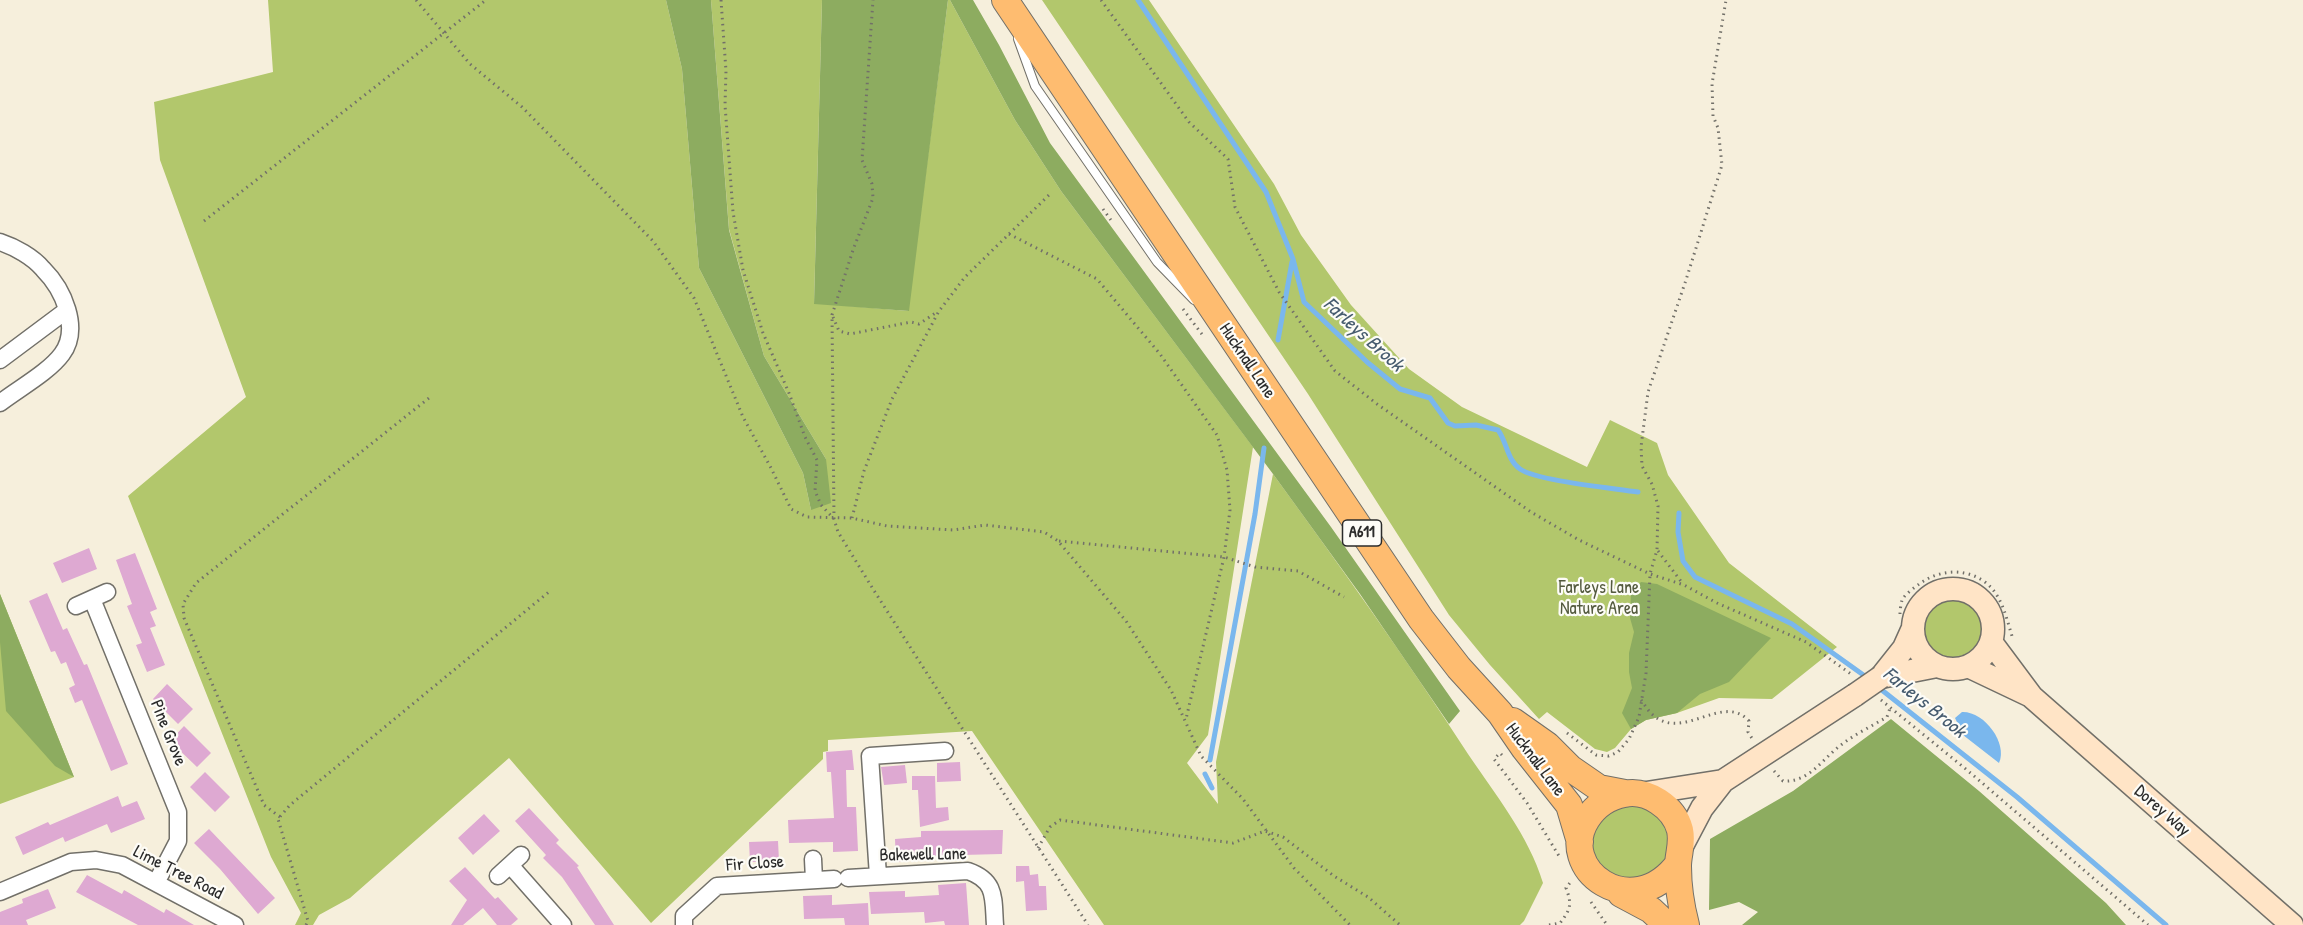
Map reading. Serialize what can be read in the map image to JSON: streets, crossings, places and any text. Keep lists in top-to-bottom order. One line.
{"streets":{"main road":["Hucknall Lane","A611"],"street":["Pine Grove","Dorey Way","Bakewell Lane","Fir Close","Lime Tree Road"]},"crossings":[["Pine Grove","Lime Tree Road"],["Bakewell Lane","Fir Close"]],"water":["Farleys Brook"],"parks":["Farleys Lane Nature Area"]}
